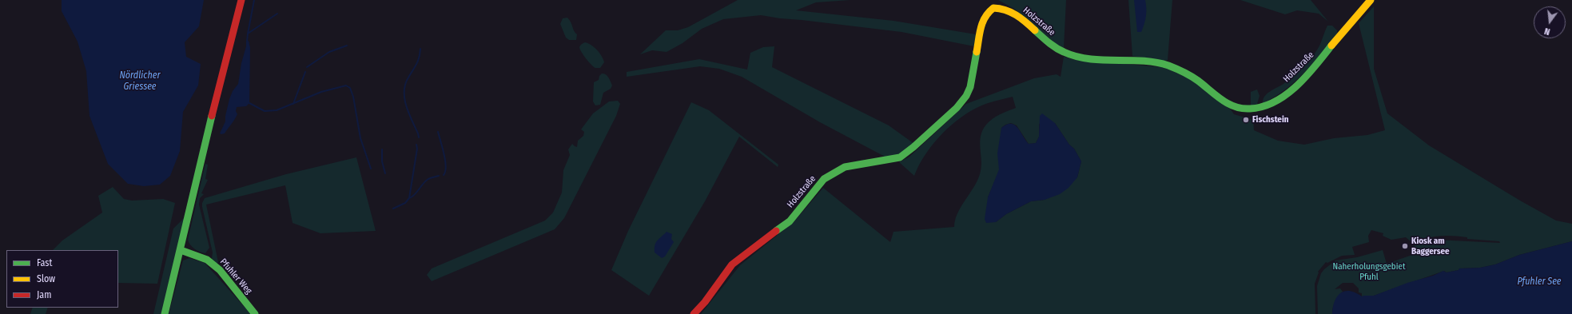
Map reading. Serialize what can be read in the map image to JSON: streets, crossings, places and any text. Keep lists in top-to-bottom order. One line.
{"streets":{"street":["Holzstraße","Pfuhler Weg"]},"water":["Nördlicher Griessee","Pfuhler See"],"parks":["Naherholungsgebiet Pfuhl"],"places":["Fischstein","Kiosk am Baggersee"],"legend":["Fast","Slow","Jam"],"north":"bottom"}
